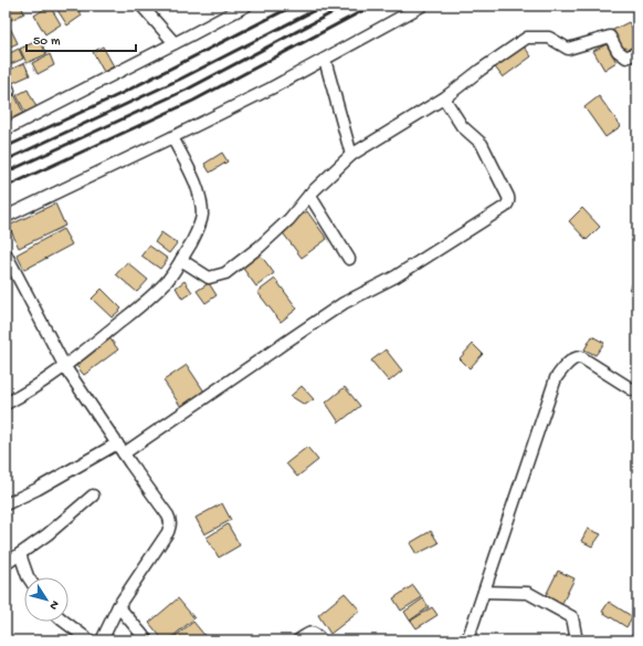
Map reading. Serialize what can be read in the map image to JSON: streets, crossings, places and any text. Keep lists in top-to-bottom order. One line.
{"scale_bar":"50 m","north":"bottom right"}
